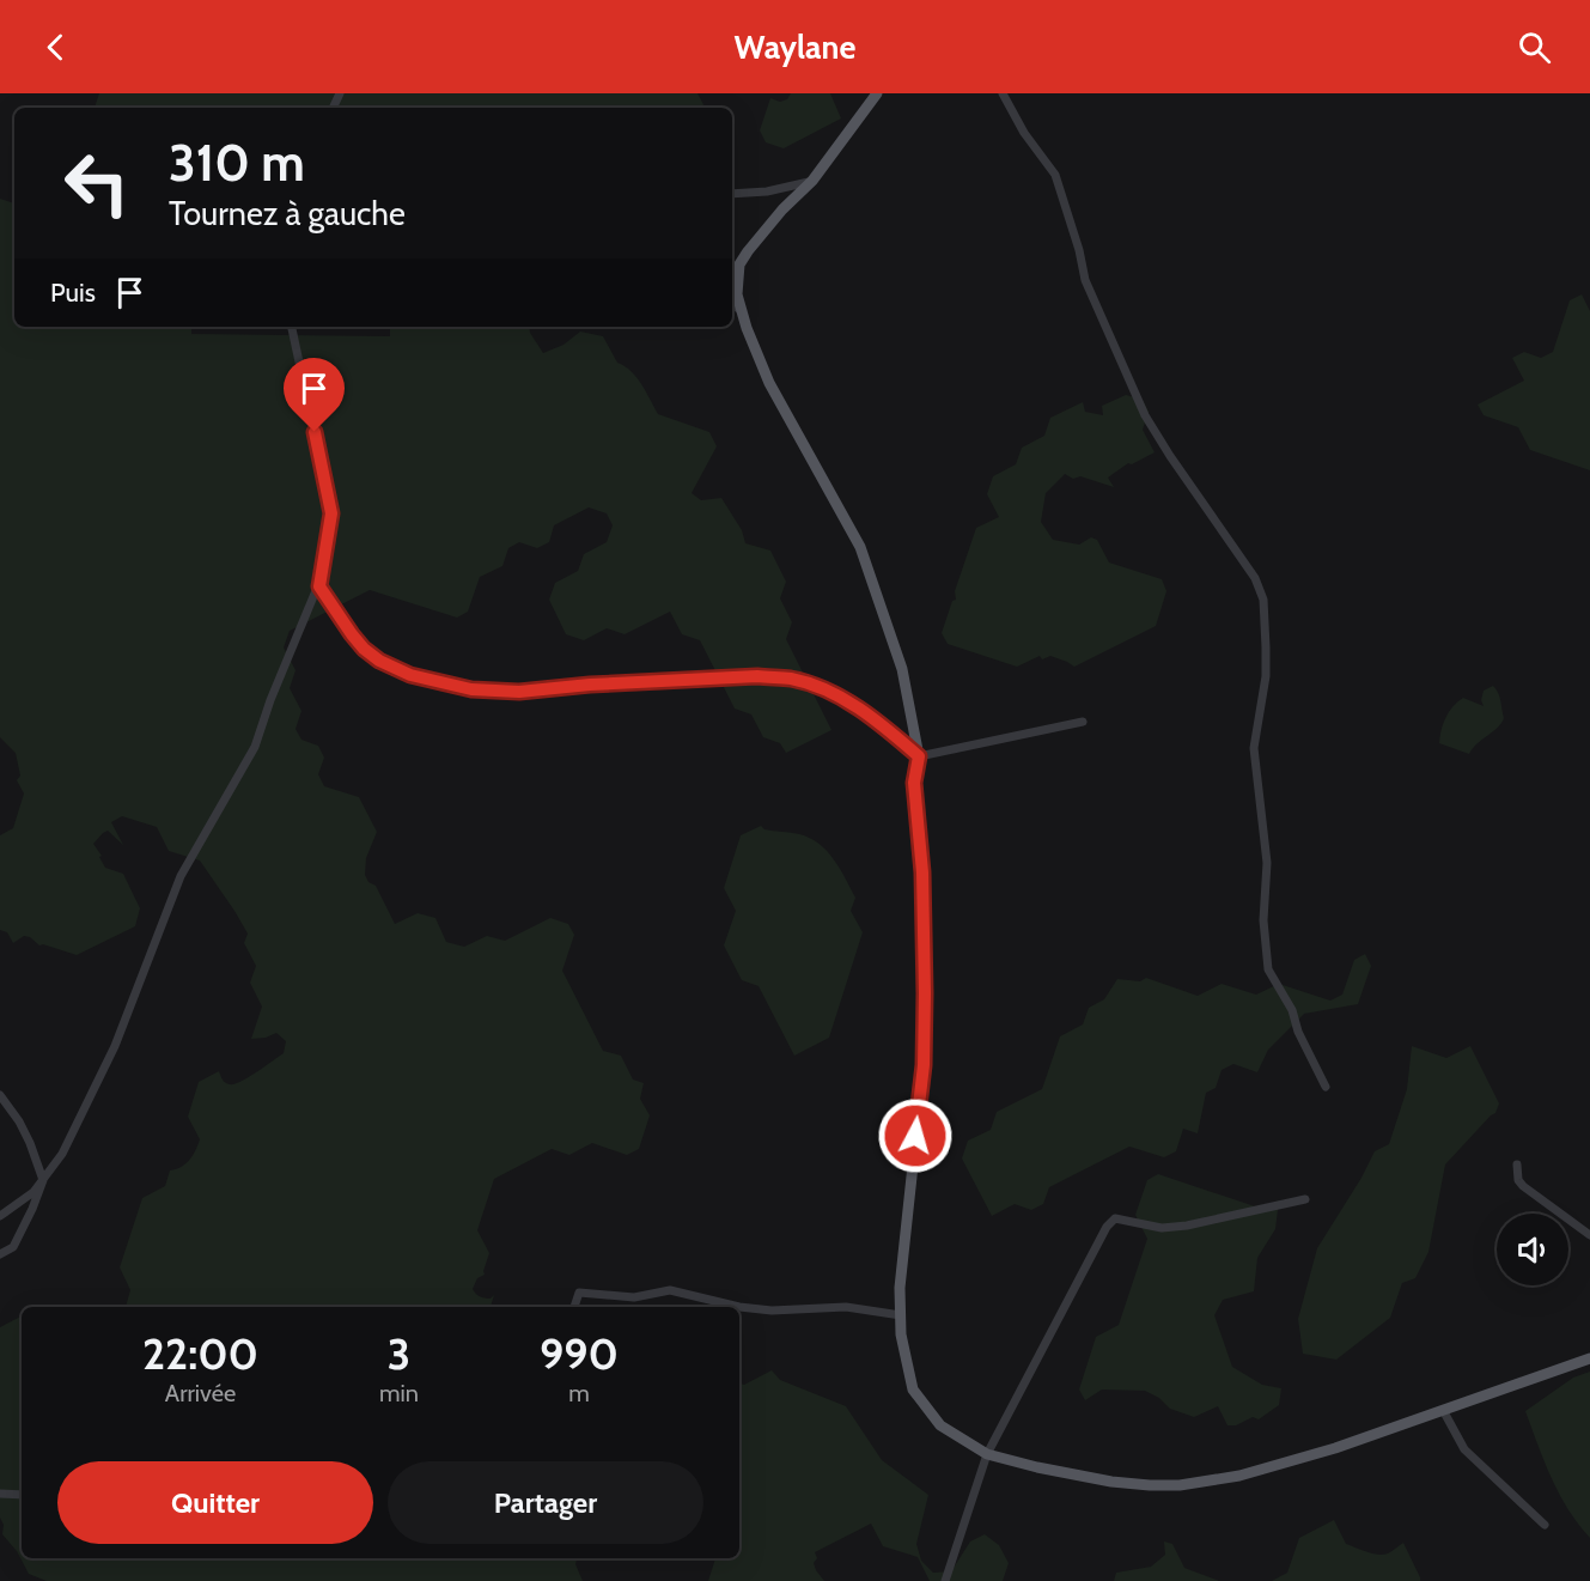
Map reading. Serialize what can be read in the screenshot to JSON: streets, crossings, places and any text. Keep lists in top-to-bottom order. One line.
{"page":{"header":"Waylane","turn":["310 m","Tournez à gauche"],"then":"Puis","eta":["22:00","Arrivée","3","min","990","m"],"buttons":["Quitter","Partager"]}}
